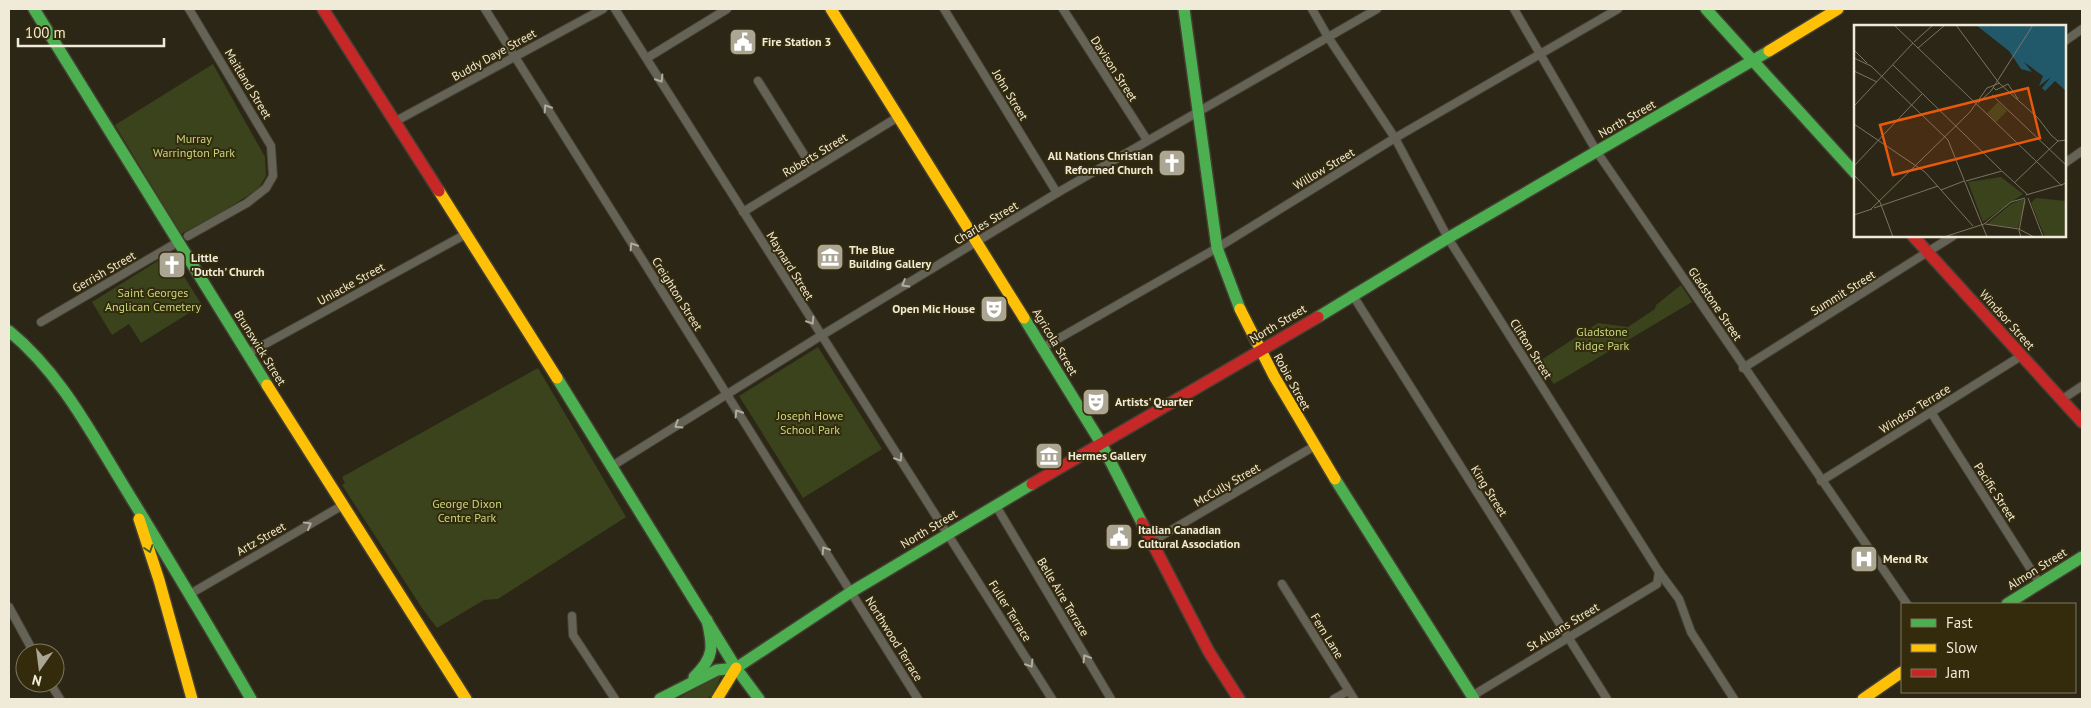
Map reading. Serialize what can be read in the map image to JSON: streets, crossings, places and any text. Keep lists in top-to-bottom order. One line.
{"streets":{"main road":["North Street","Windsor Street","Agricola Street","Brunswick Street","Robie Street","Almon Street"],"street":["Buddy Daye Street","Davison Street","Maitland Street","John Street","Roberts Street","Willow Street","Charles Street","Maynard Street","Gerrish Street","Uniacke Street","Summit Street","Creighton Street","Gladstone Street","Clifton Street","Windsor Terrace","McCully Street","King Street","Pacific Street","Artz Street","Belle Aire Terrace","Fuller Terrace","St Albans Street","Fern Lane","Northwood Terrace"]},"crossings":[["Buddy Daye Street","Creighton Street"],["Davison Street","Charles Street"],["Maitland Street","Gerrish Street"],["John Street","Charles Street"],["North Street","Maynard Street"],["North Street","Creighton Street"],["North Street","Gladstone Street"],["North Street","Agricola Street"],["North Street","Clifton Street"],["North Street","Robie Street"],["North Street","King Street"],["North Street","Belle Aire Terrace"],["North Street","Fuller Terrace"],["North Street","Northwood Terrace"],["Roberts Street","Maynard Street"],["Roberts Street","Agricola Street"],["Willow Street","Gladstone Street"],["Willow Street","Agricola Street"],["Willow Street","Clifton Street"],["Willow Street","Robie Street"],["Charles Street","Maynard Street"],["Charles Street","Creighton Street"],["Charles Street","Agricola Street"],["Charles Street","Clifton Street"],["Charles Street","Robie Street"],["Maynard Street","Fuller Terrace"],["Gerrish Street","Brunswick Street"],["Uniacke Street","Brunswick Street"],["Summit Street","Gladstone Street"],["Summit Street","Windsor Street"],["Creighton Street","Northwood Terrace"],["Gladstone Street","Windsor Terrace"],["Windsor Street","Windsor Terrace"],["Agricola Street","McCully Street"],["Brunswick Street","Artz Street"],["Clifton Street","St Albans Street"],["Robie Street","McCully Street"],["Robie Street","St Albans Street"],["Windsor Terrace","Pacific Street"],["King Street","St Albans Street"],["Pacific Street","Almon Street"]],"one_way":["Charles Street","Maynard Street","Creighton Street","Artz Street","Belle Aire Terrace","Fuller Terrace"],"parks":["Murray Warrington Park","Saint Georges Anglican Cemetery","Gladstone Ridge Park","Joseph Howe School Park","George Dixon Centre Park"],"places":{"public building":["Fire Station 3","Italian Canadian Cultural Association"],"church":["All Nations Christian Reformed Church","Little 'Dutch' Church"],"museum":["The Blue Building Gallery","Hermes Gallery"],"theatre":["Open Mic House","Artists' Quarter"],"hospital":["Mend Rx"]},"legend":["Fast","Slow","Jam"],"scale_bar":"100 m","north":"bottom"}
